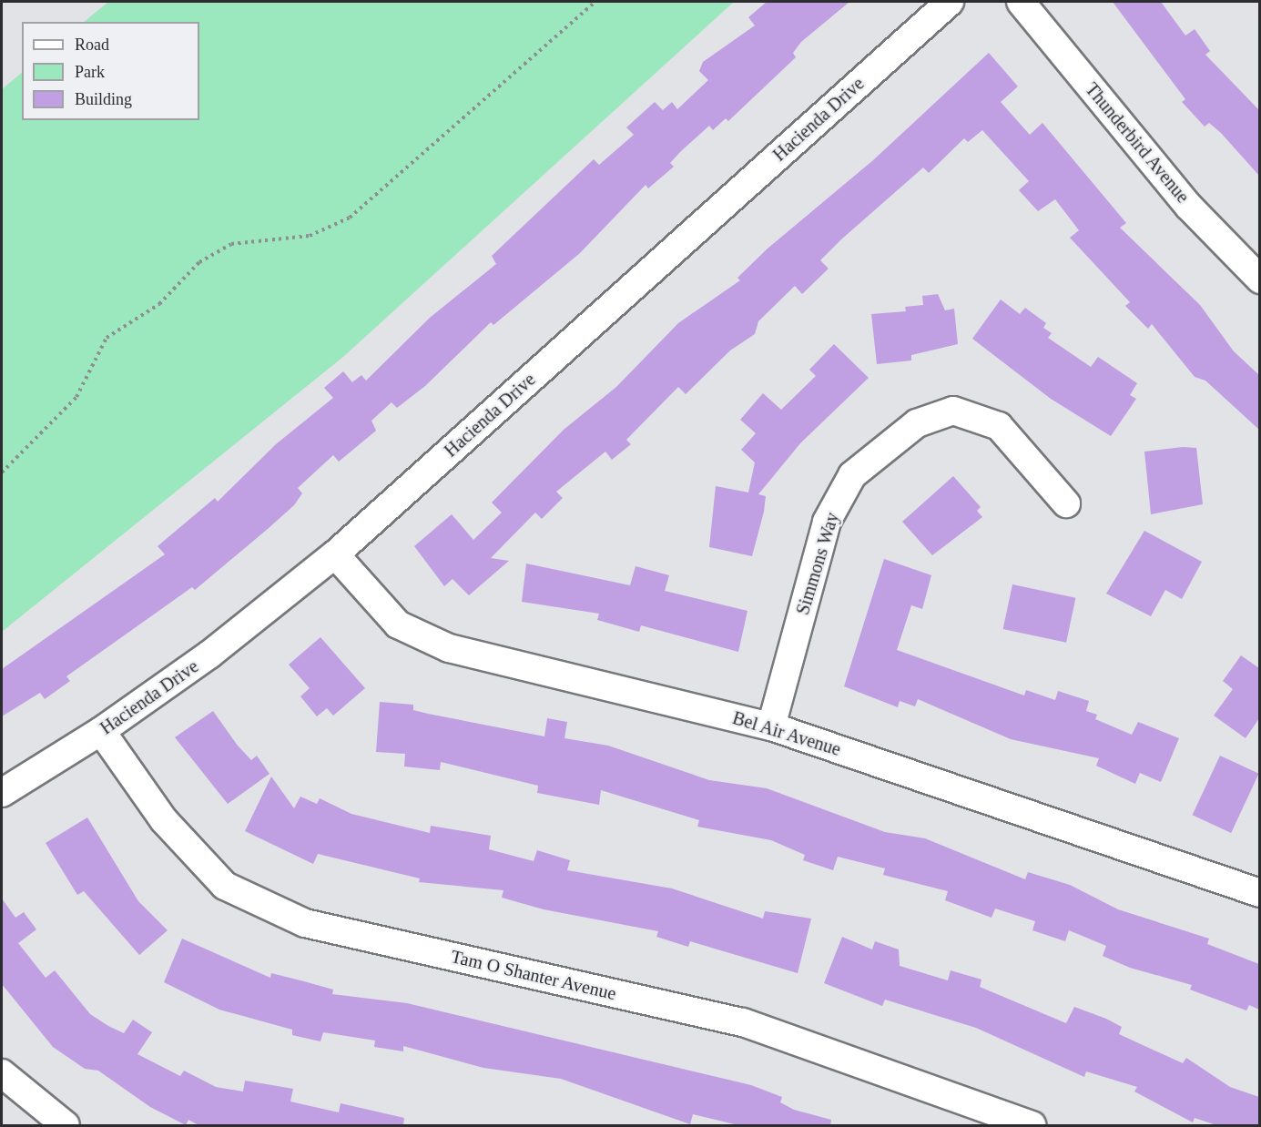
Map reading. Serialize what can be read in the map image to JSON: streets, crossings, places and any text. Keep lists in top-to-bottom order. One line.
{"streets":{"street":["Hacienda Drive","Thunderbird Avenue","Simmons Way","Bel Air Avenue","Tam O Shanter Avenue"]},"crossings":[["Hacienda Drive","Bel Air Avenue"],["Hacienda Drive","Tam O Shanter Avenue"],["Simmons Way","Bel Air Avenue"]],"legend":["Road","Park","Building"]}
